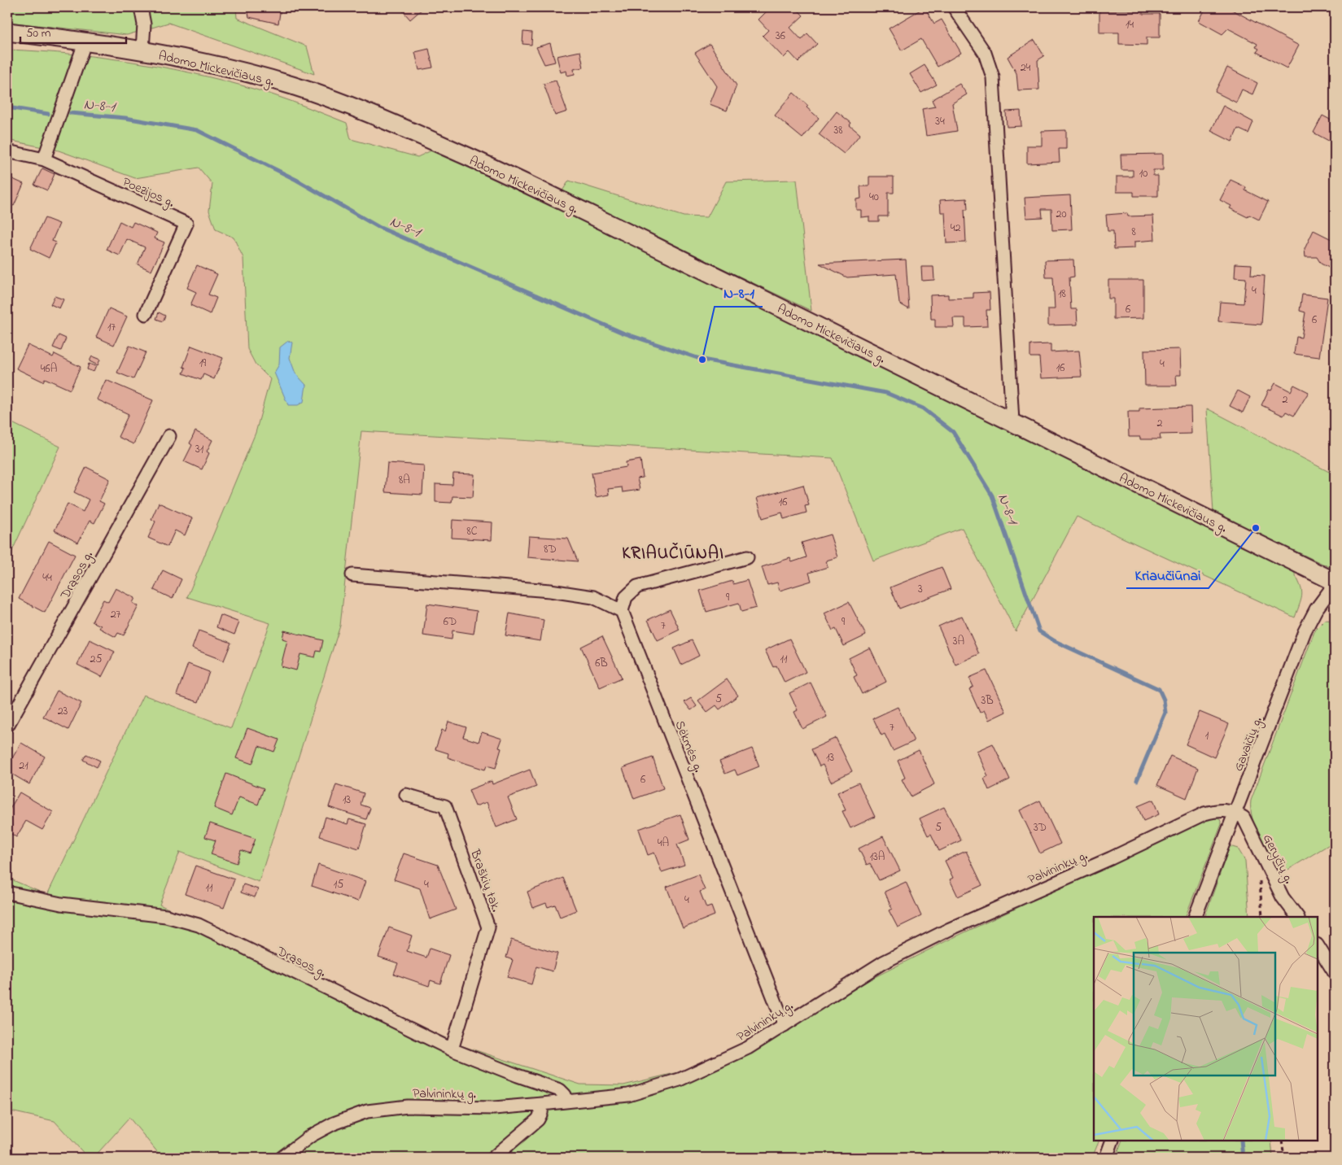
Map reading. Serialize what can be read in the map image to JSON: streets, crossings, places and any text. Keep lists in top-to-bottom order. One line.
{"streets":{"main road":["Adomo Mickevičiaus g."],"street":["Poezijos g.","Drąsos g.","Gavaičių g.","Sėkmės g.","Geryčių g.","Palvininkų g.","Braškių tak."]},"crossings":[["Adomo Mickevičiaus g.","Gavaičių g."],["Drąsos g.","Palvininkų g."],["Drąsos g.","Braškių tak."],["Gavaičių g.","Geryčių g."],["Gavaičių g.","Palvininkų g."],["Sėkmės g.","Palvininkų g."],["Geryčių g.","Palvininkų g."]],"districts":["KRIAUČIŪNAI"],"water":["N-8-1"],"places":["N-8-1","Kriaučiūnai"],"house_numbers":["14","36","24","34","38","10","40","20","42","8","4","18","6","6","17","19","4","16","46A","2","2","31","8A","16","8C","8D","44","3","9","27","6D","9","7","3A","25","11","6B","5","3B","23","7","1","13","21","6","13","5","3D","4A","13A","15","4","11","4"],"scale_bar":"50 m"}
